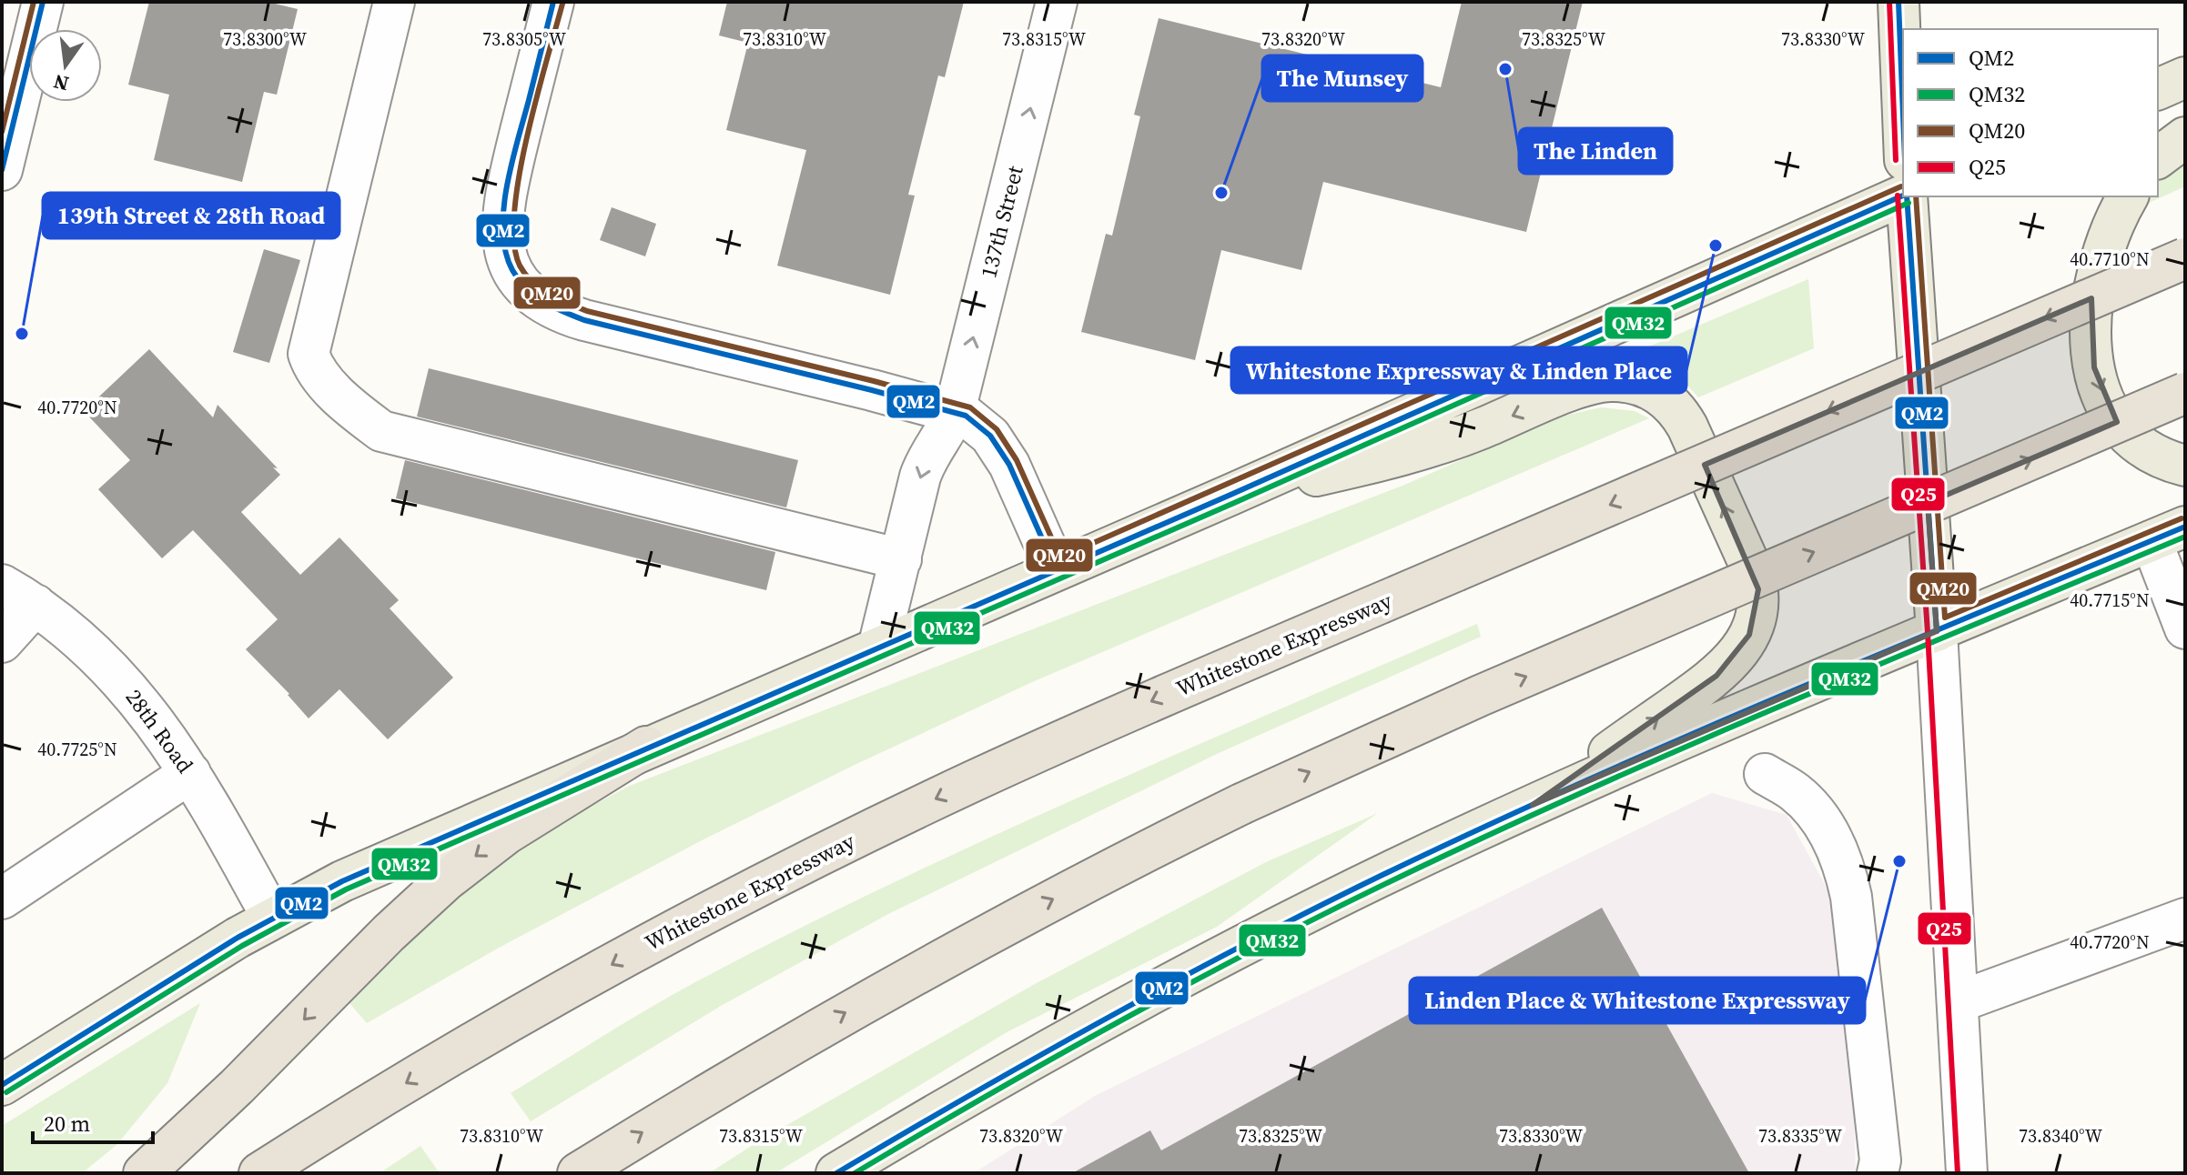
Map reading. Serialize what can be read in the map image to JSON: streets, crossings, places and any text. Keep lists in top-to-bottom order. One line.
{"streets":{"highway":["Whitestone Expressway"],"street":["137th Street","28th Road"]},"places":["The Linden","The Munsey","Whitestone Expressway & Linden Place","139th Street & 28th Road","Linden Place & Whitestone Expressway"],"lines":["transit line QM2","transit line QM20","transit line Q25","transit line QM32"],"legend":["QM2","QM32","QM20","Q25"],"scale_bar":"20 m","north":"bottom","coordinates":["73.8300°W","73.8305°W","73.8310°W","73.8315°W","73.8320°W","73.8325°W","73.8330°W","40.7710°N","40.7720°N","40.7715°N","40.7725°N","73.8335°W","73.8340°W"]}
